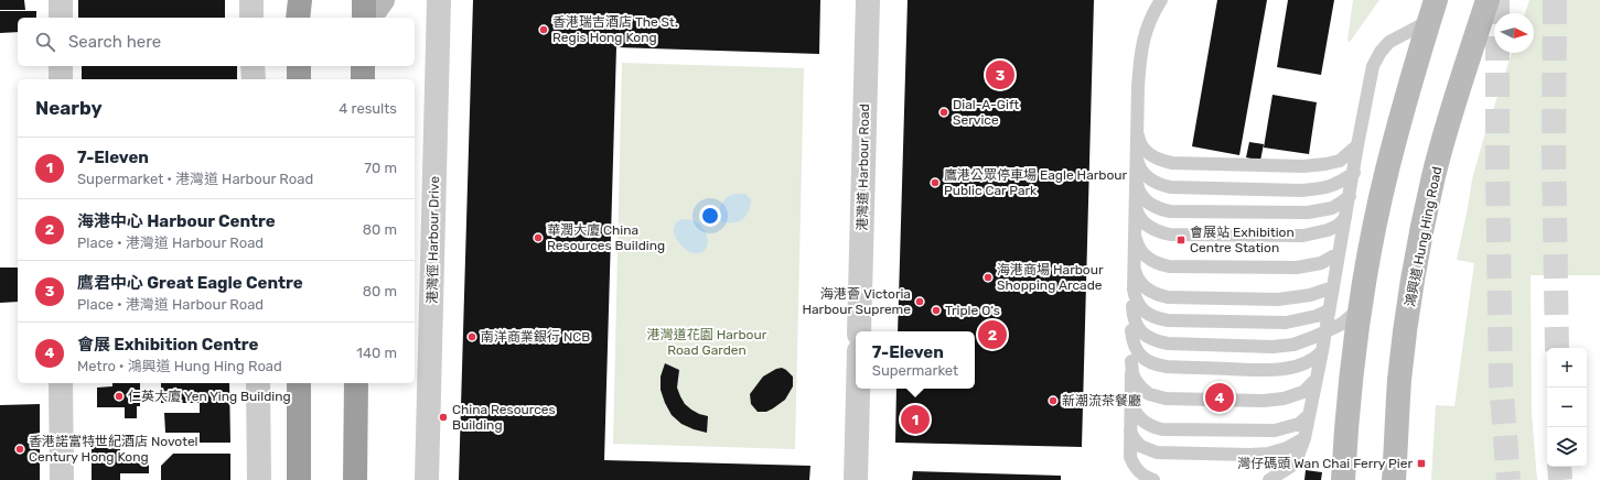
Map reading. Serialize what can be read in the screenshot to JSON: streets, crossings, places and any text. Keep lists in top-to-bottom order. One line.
{"streets":{"main road":["鴻興道 Hung Hing Road"],"street":["港灣道 Harbour Road","港灣徑 Harbour Drive"]},"parks":["港灣道花園 Harbour Road Garden"],"places":{"other":["香港瑞吉酒店 The St. Regis Hong Kong","Dial-A-Gift Service","鷹港公眾停車場 Eagle Harbour Public Car Park","華潤大廈 China Resources Building","海港商場 Harbour Shopping Arcade","海港薈 Victoria Harbour Supreme","Triple O‘s","南洋商業銀行 NCB","仁英大廈 Yen Ying Building","新潮流茶餐廳","China Resources Building","香港諾富特世紀酒店 Novotel Century Hong Kong"],"transit":["會展站 Exhibition Centre Station","灣仔碼頭 Wan Chai Ferry Pier"]},"north":"right","page":{"search":"Search here","pins":["3","2","4","1"],"heading":["Nearby","4 results"],"list":[{"mark":"1","name":"7-Eleven","note":"Supermarket · 港灣道 Harbour Road","value":"70 m"},{"mark":"2","name":"海港中心 Harbour Centre","note":"Place · 港灣道 Harbour Road","value":"80 m"},{"mark":"3","name":"鷹君中心 Great Eagle Centre","note":"Place · 港灣道 Harbour Road","value":"80 m"},{"mark":"4","name":"會展 Exhibition Centre","note":"Metro · 鴻興道 Hung Hing Road","value":"140 m"}],"popup":["7-Eleven","Supermarket"],"map_buttons":["+","−"]}}
